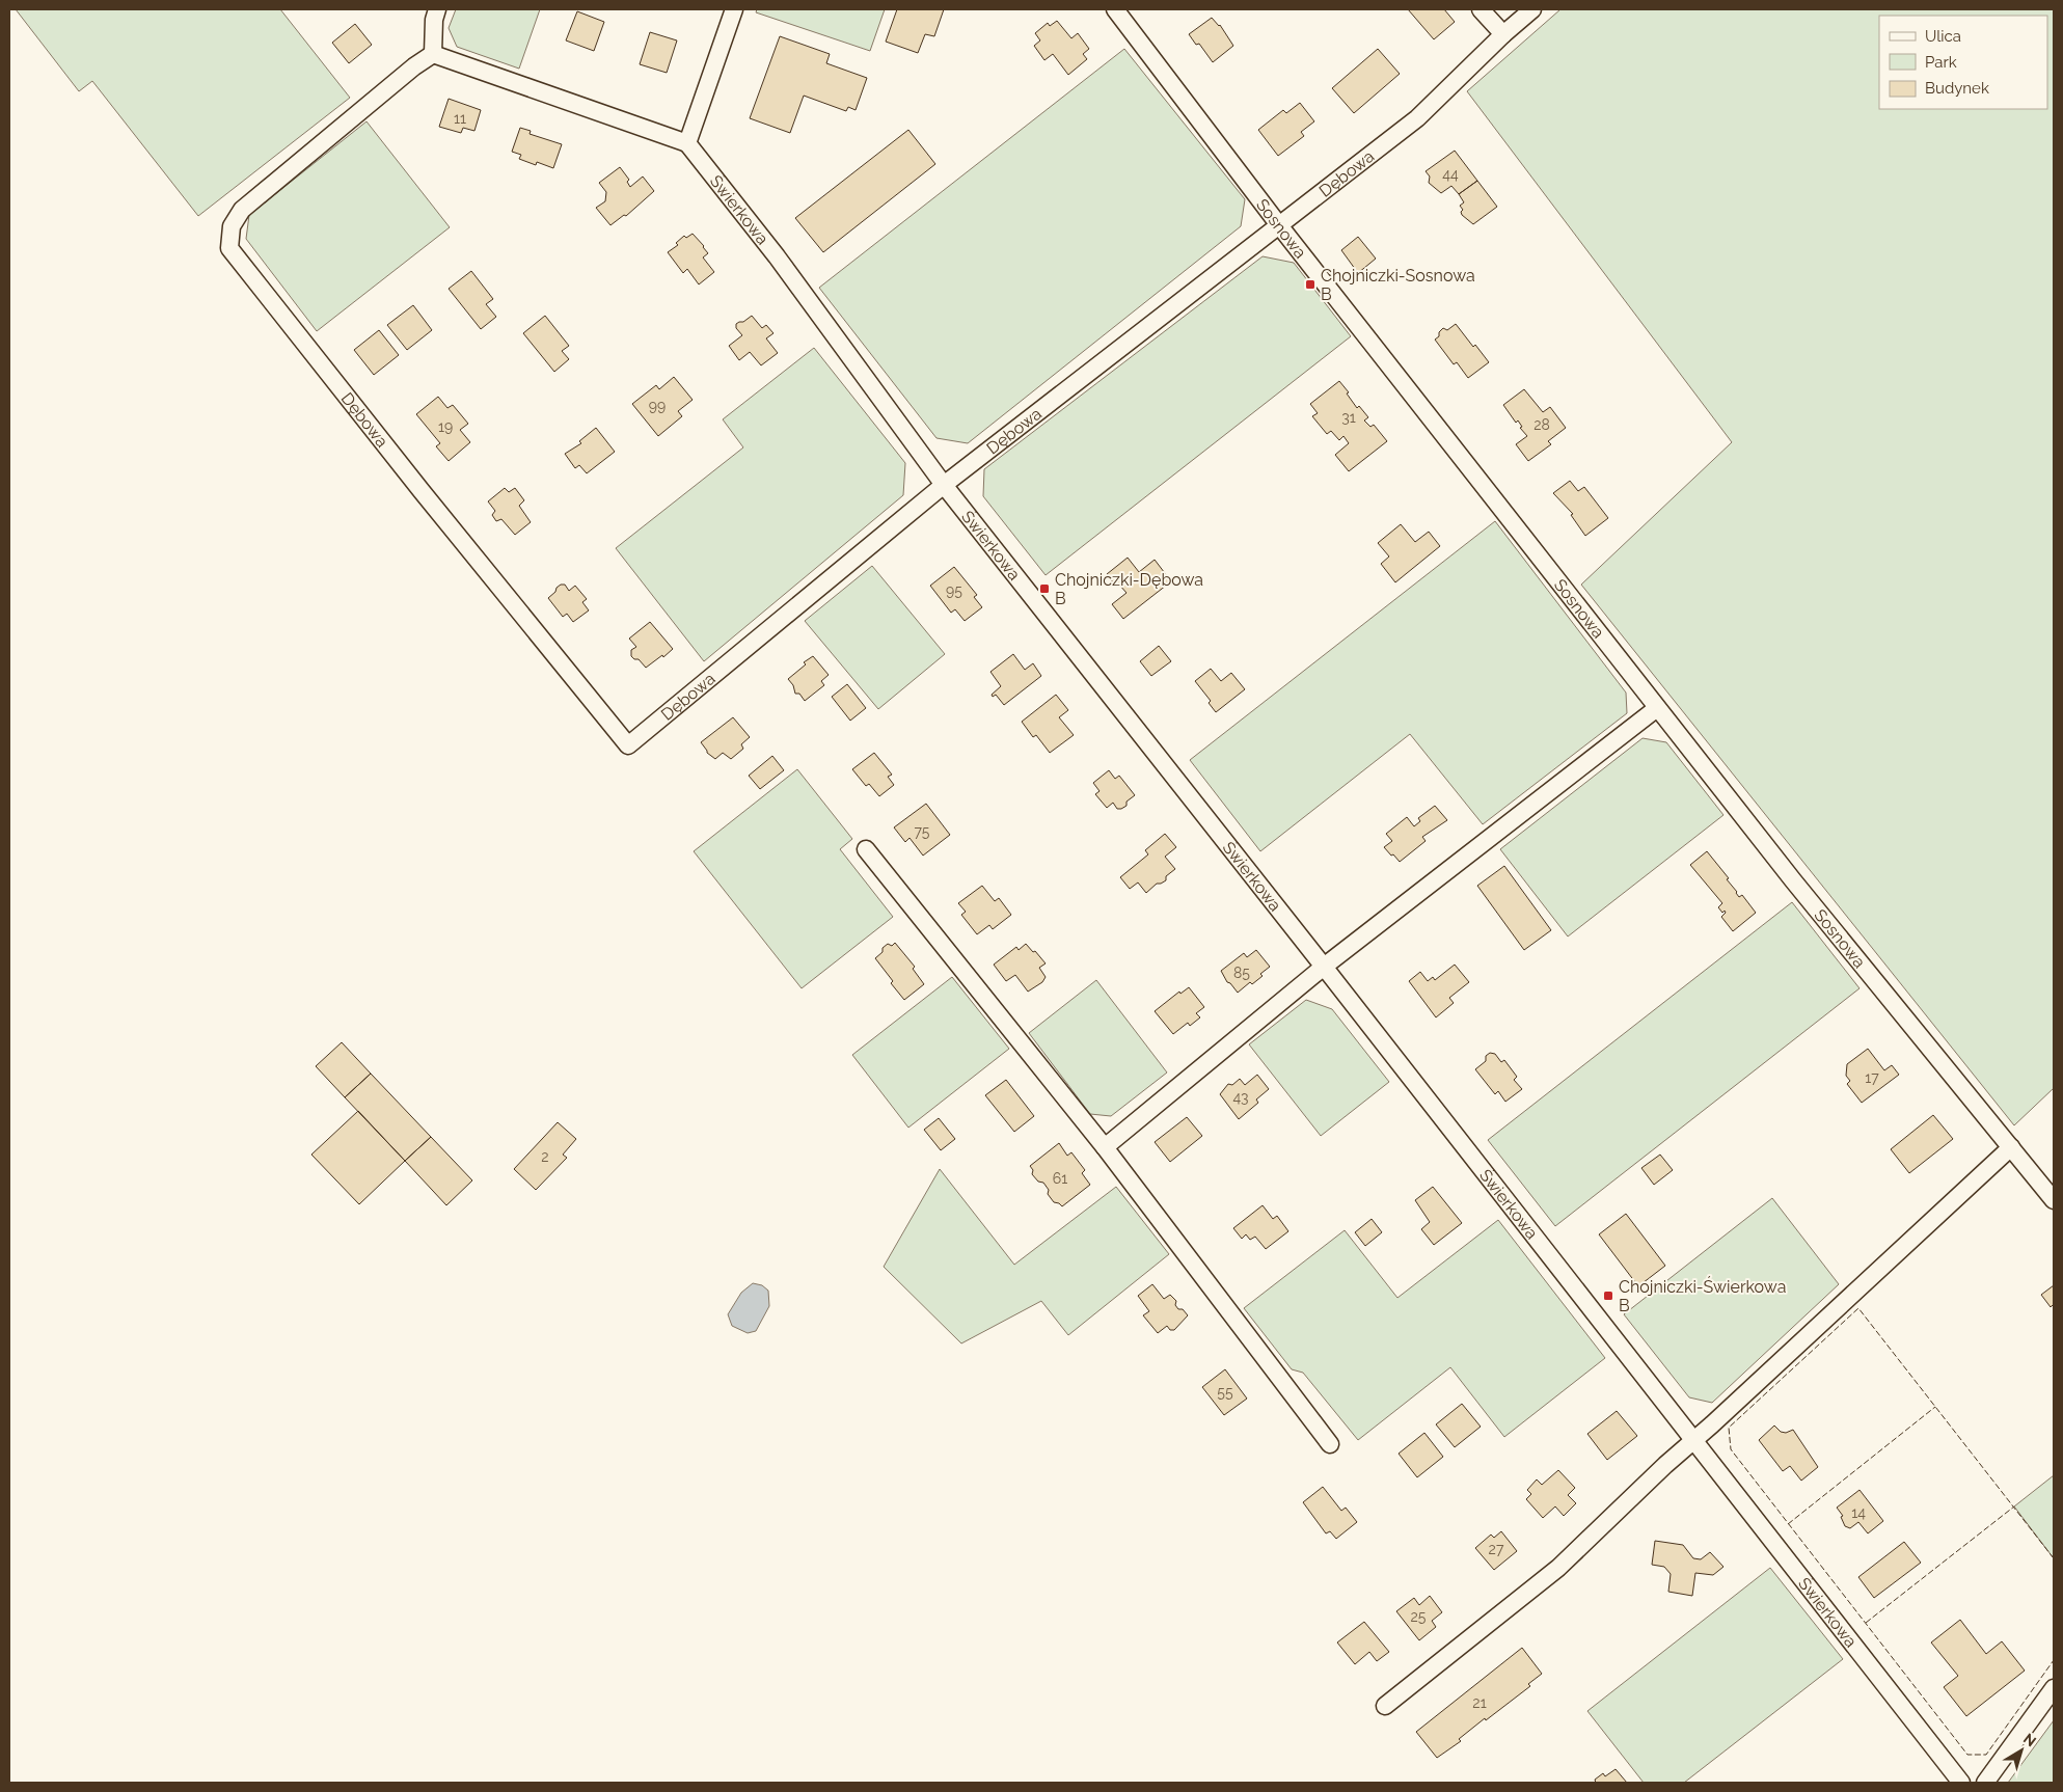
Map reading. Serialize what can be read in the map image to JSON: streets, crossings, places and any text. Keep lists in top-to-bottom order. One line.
{"streets":{"street":["Dębowa","Świerkowa","Sosnowa"]},"crossings":[["Dębowa","Świerkowa"],["Dębowa","Sosnowa"]],"places":{"transit":["Chojniczki-Sosnowa B","Chojniczki-Dębowa B","Chojniczki-Świerkowa B"]},"house_numbers":["11","44","99","31","28","19","95","75","85","17","43","2","61","55","14","27","25","21"],"legend":["Ulica","Park","Budynek"],"north":"top right"}
